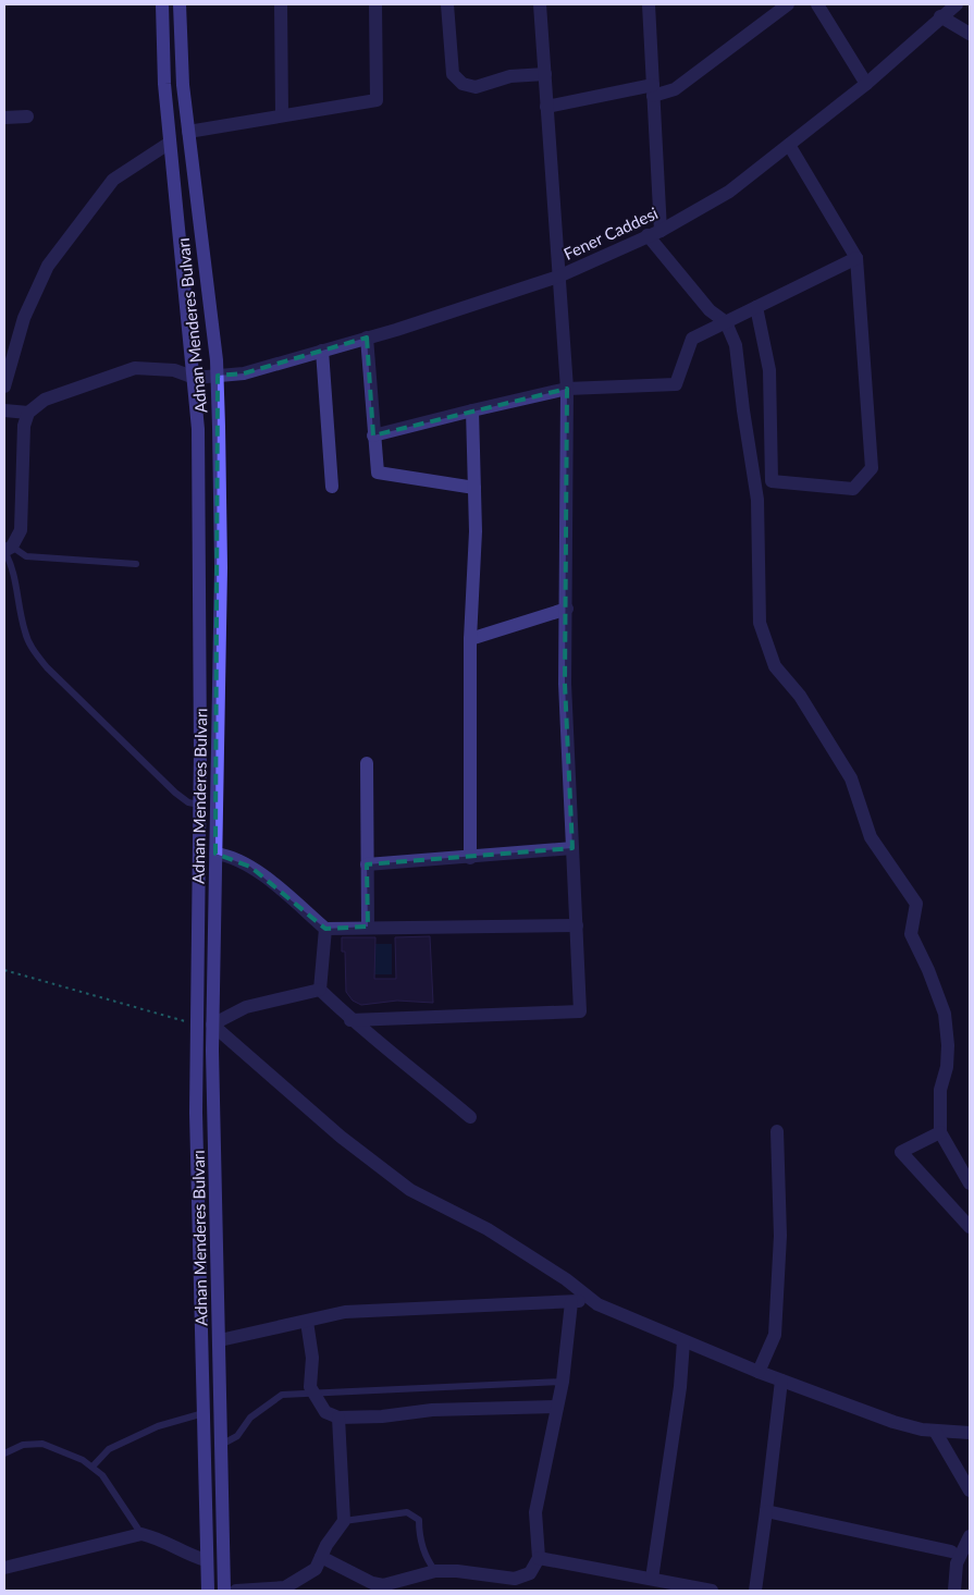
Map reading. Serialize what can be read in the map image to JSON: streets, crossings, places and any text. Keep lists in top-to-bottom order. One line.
{"streets":{"main road":["Adnan Menderes Bulvarı"],"street":["Fener Caddesi"]},"crossings":[["Fener Caddesi","Adnan Menderes Bulvarı"]]}
